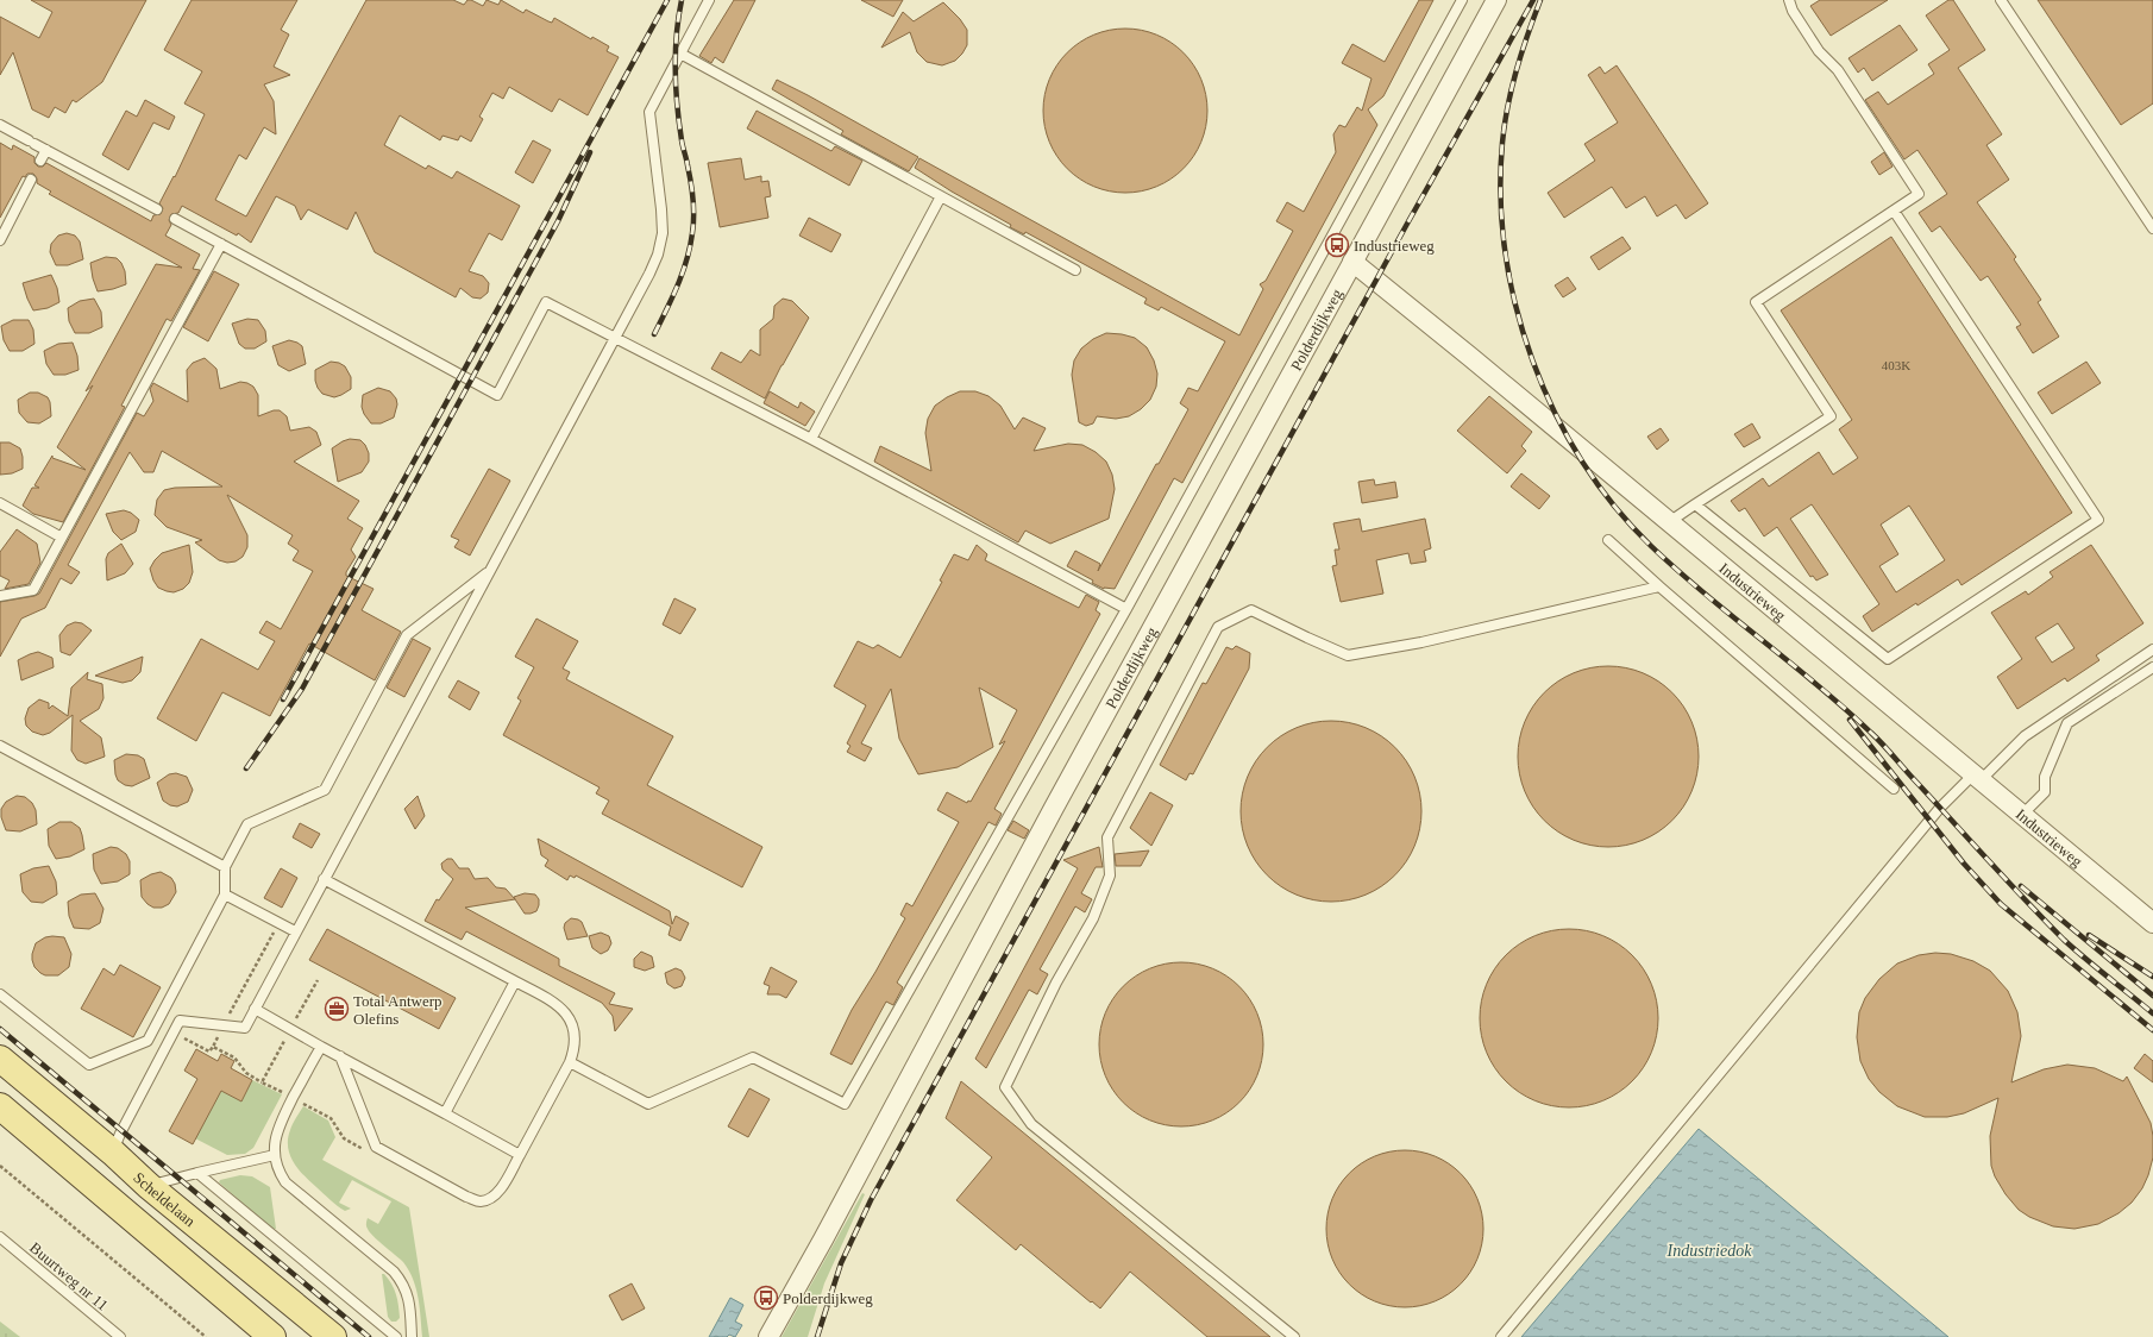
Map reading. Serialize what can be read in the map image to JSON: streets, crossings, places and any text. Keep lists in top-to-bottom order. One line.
{"streets":{"main road":["Scheldelaan"],"street":["Polderdijkweg","Industrieweg"],"lane":["Buurtweg nr 11"]},"crossings":[["Polderdijkweg","Industrieweg"]],"water":["Industriedok"],"places":{"bus stop":["Industrieweg","Polderdijkweg"],"office":["Total Antwerp Olefins"]},"house_numbers":["403K"]}
